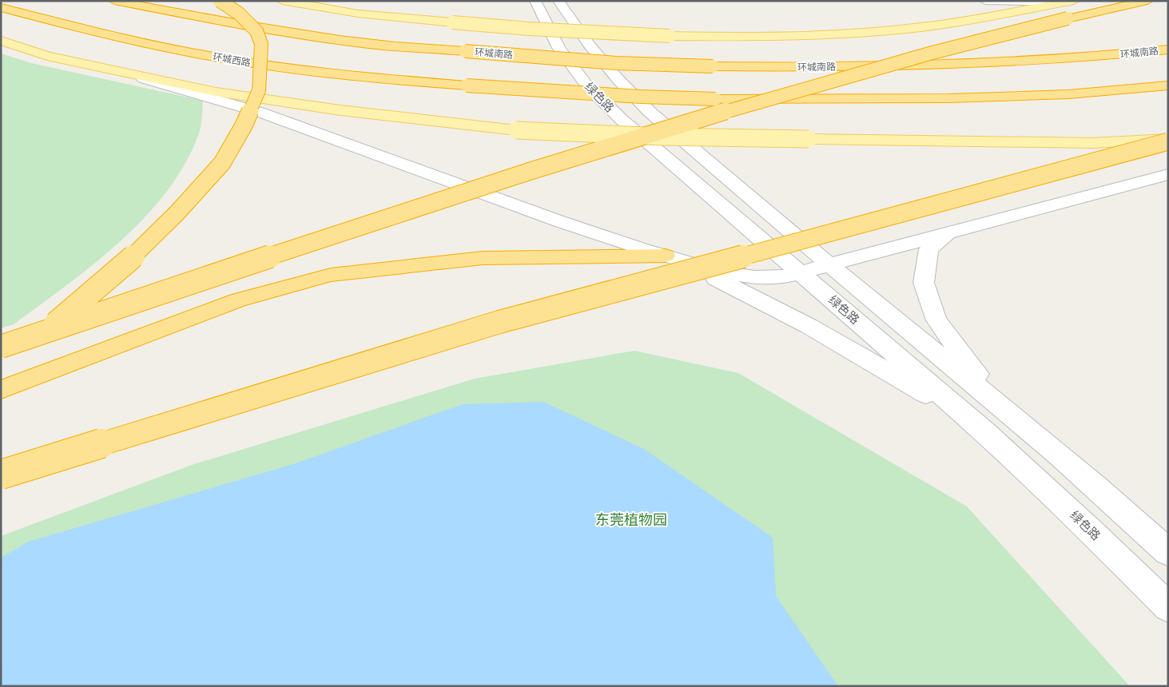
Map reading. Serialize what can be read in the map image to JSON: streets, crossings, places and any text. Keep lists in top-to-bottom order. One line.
{"streets":{"highway":["环城南路","环城西路"],"main road":["绿色路"]},"parks":["东莞植物园"]}
